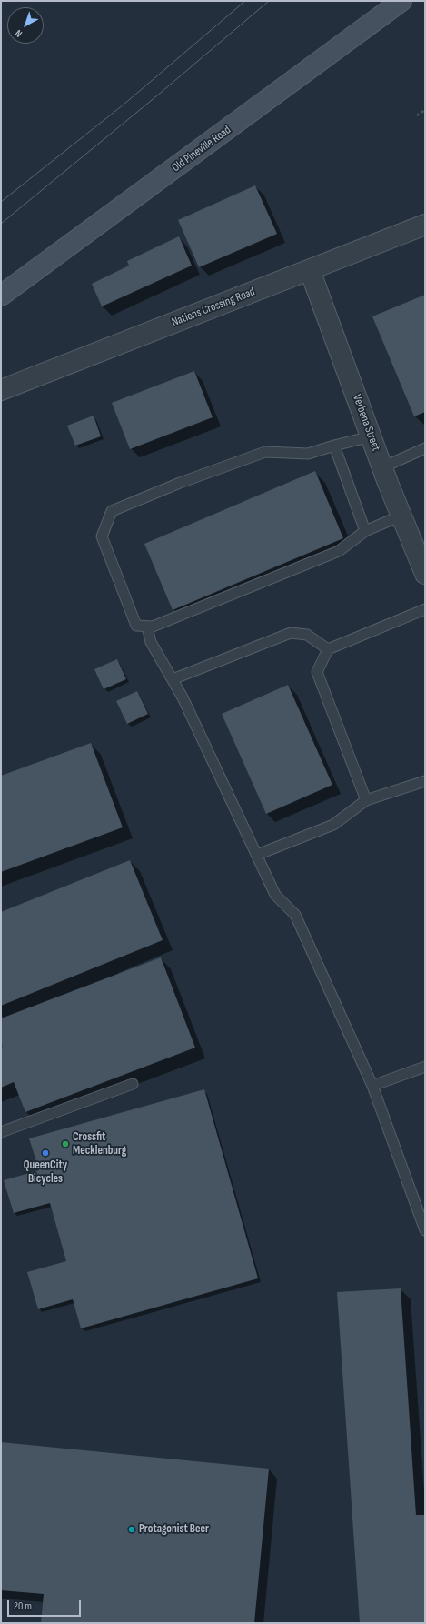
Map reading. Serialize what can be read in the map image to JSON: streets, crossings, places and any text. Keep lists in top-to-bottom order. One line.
{"streets":{"street":["Old Pineville Road","Nations Crossing Road","Verbena Street"]},"crossings":[["Nations Crossing Road","Verbena Street"]],"places":["Crossfit Mecklenburg","QueenCity Bicycles","Protagonist Beer"],"scale_bar":"20 m","north":"bottom left"}
